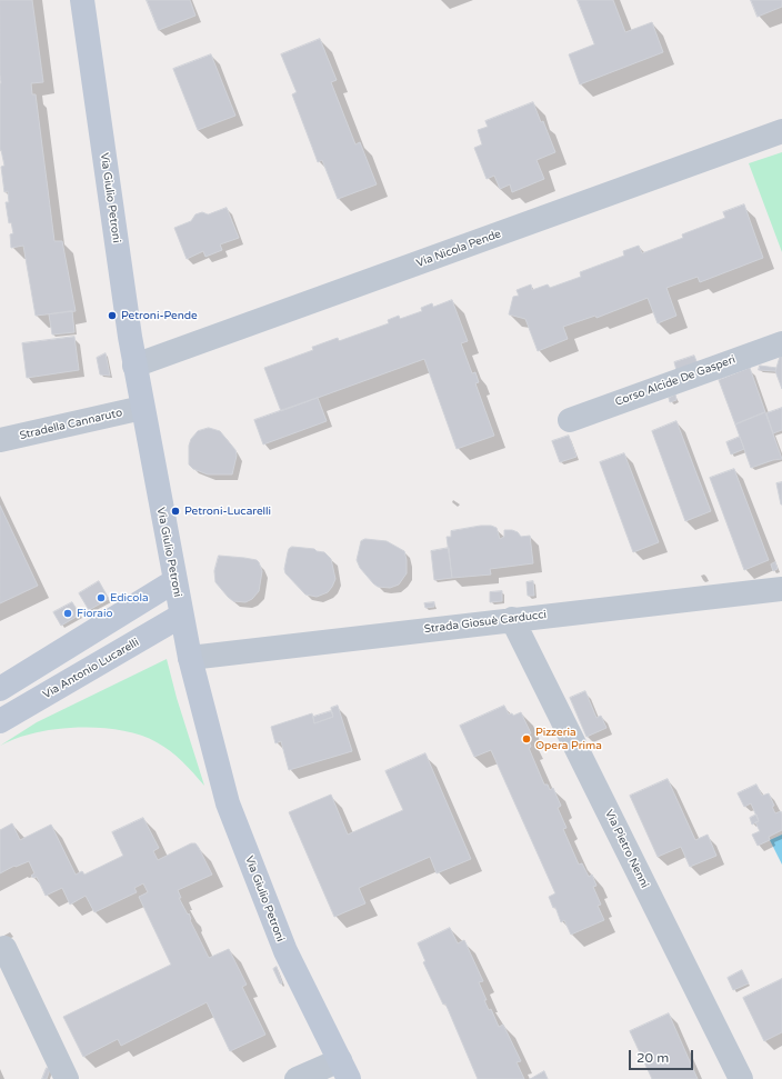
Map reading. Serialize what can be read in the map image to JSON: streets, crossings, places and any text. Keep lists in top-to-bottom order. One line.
{"streets":{"street":["Via Giulio Petroni","Via Nicola Pende","Corso Alcide De Gasperi","Stradella Cannaruto","Strada Giosuè Carducci","Via Antonio Lucarelli","Via Pietro Nenni"]},"crossings":[["Via Giulio Petroni","Via Nicola Pende"],["Via Giulio Petroni","Stradella Cannaruto"],["Via Giulio Petroni","Strada Giosuè Carducci"],["Via Giulio Petroni","Via Antonio Lucarelli"],["Strada Giosuè Carducci","Via Pietro Nenni"]],"places":["Petroni-Pende","Petroni-Lucarelli","Edicola","Fioraio","Pizzeria Opera Prima"],"scale_bar":"20 m"}
